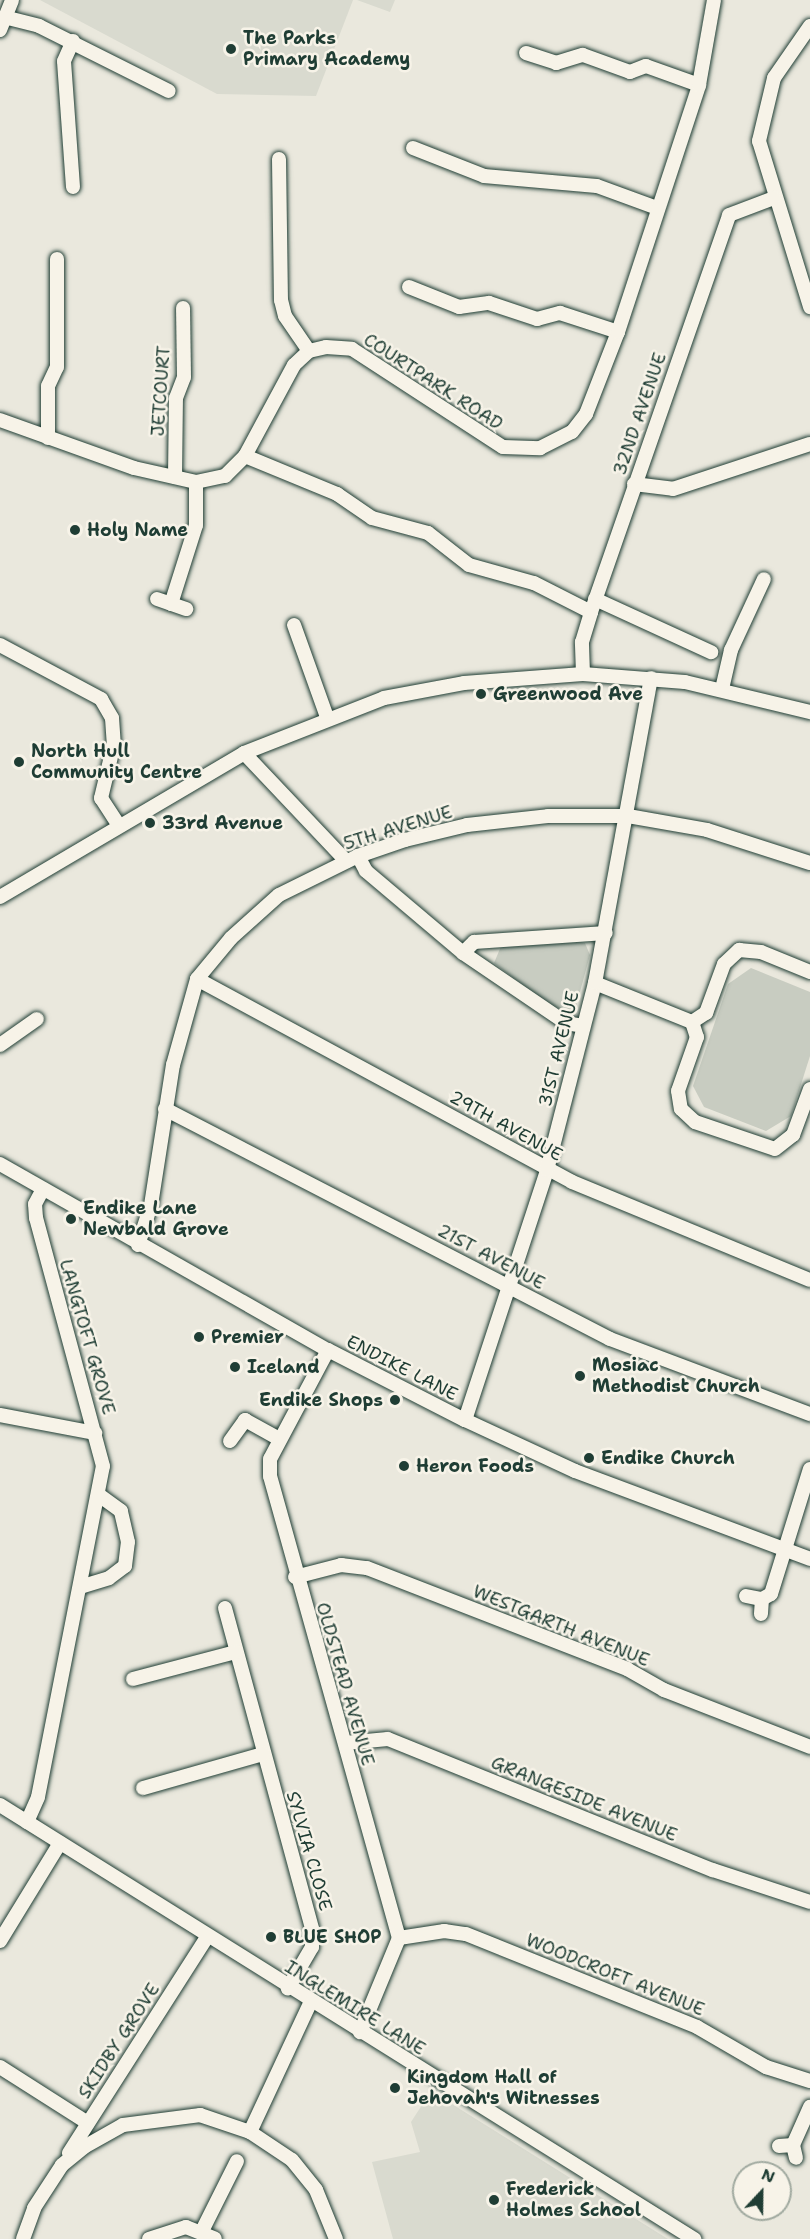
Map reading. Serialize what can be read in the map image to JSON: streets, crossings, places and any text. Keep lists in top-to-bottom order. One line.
{"streets":{"street":["COURTPARK ROAD","JETCOURT","32ND AVENUE","5TH AVENUE","31ST AVENUE","29TH AVENUE","21ST AVENUE","LANGTOFT GROVE","ENDIKE LANE","WESTGARTH AVENUE","OLDSTEAD AVENUE","GRANGESIDE AVENUE","SYLVIA CLOSE","WOODCROFT AVENUE","INGLEMIRE LANE","SKIDBY GROVE"]},"crossings":[["5TH AVENUE","31ST AVENUE"],["5TH AVENUE","29TH AVENUE"],["5TH AVENUE","21ST AVENUE"],["5TH AVENUE","ENDIKE LANE"],["31ST AVENUE","29TH AVENUE"],["31ST AVENUE","21ST AVENUE"],["31ST AVENUE","ENDIKE LANE"],["LANGTOFT GROVE","ENDIKE LANE"],["LANGTOFT GROVE","INGLEMIRE LANE"],["ENDIKE LANE","OLDSTEAD AVENUE"],["WESTGARTH AVENUE","OLDSTEAD AVENUE"],["OLDSTEAD AVENUE","GRANGESIDE AVENUE"],["OLDSTEAD AVENUE","WOODCROFT AVENUE"],["SYLVIA CLOSE","INGLEMIRE LANE"],["INGLEMIRE LANE","SKIDBY GROVE"]],"places":["The Parks Primary Academy","Holy Name","Greenwood Ave","North Hull Community Centre","33rd Avenue","Endike Lane Newbald Grove","Premier","Iceland","Mosiac Methodist Church","Endike Shops","Endike Church","Heron Foods","BLUE SHOP","Kingdom Hall of Jehovah's Witnesses","Frederick Holmes School"],"north":"top"}
